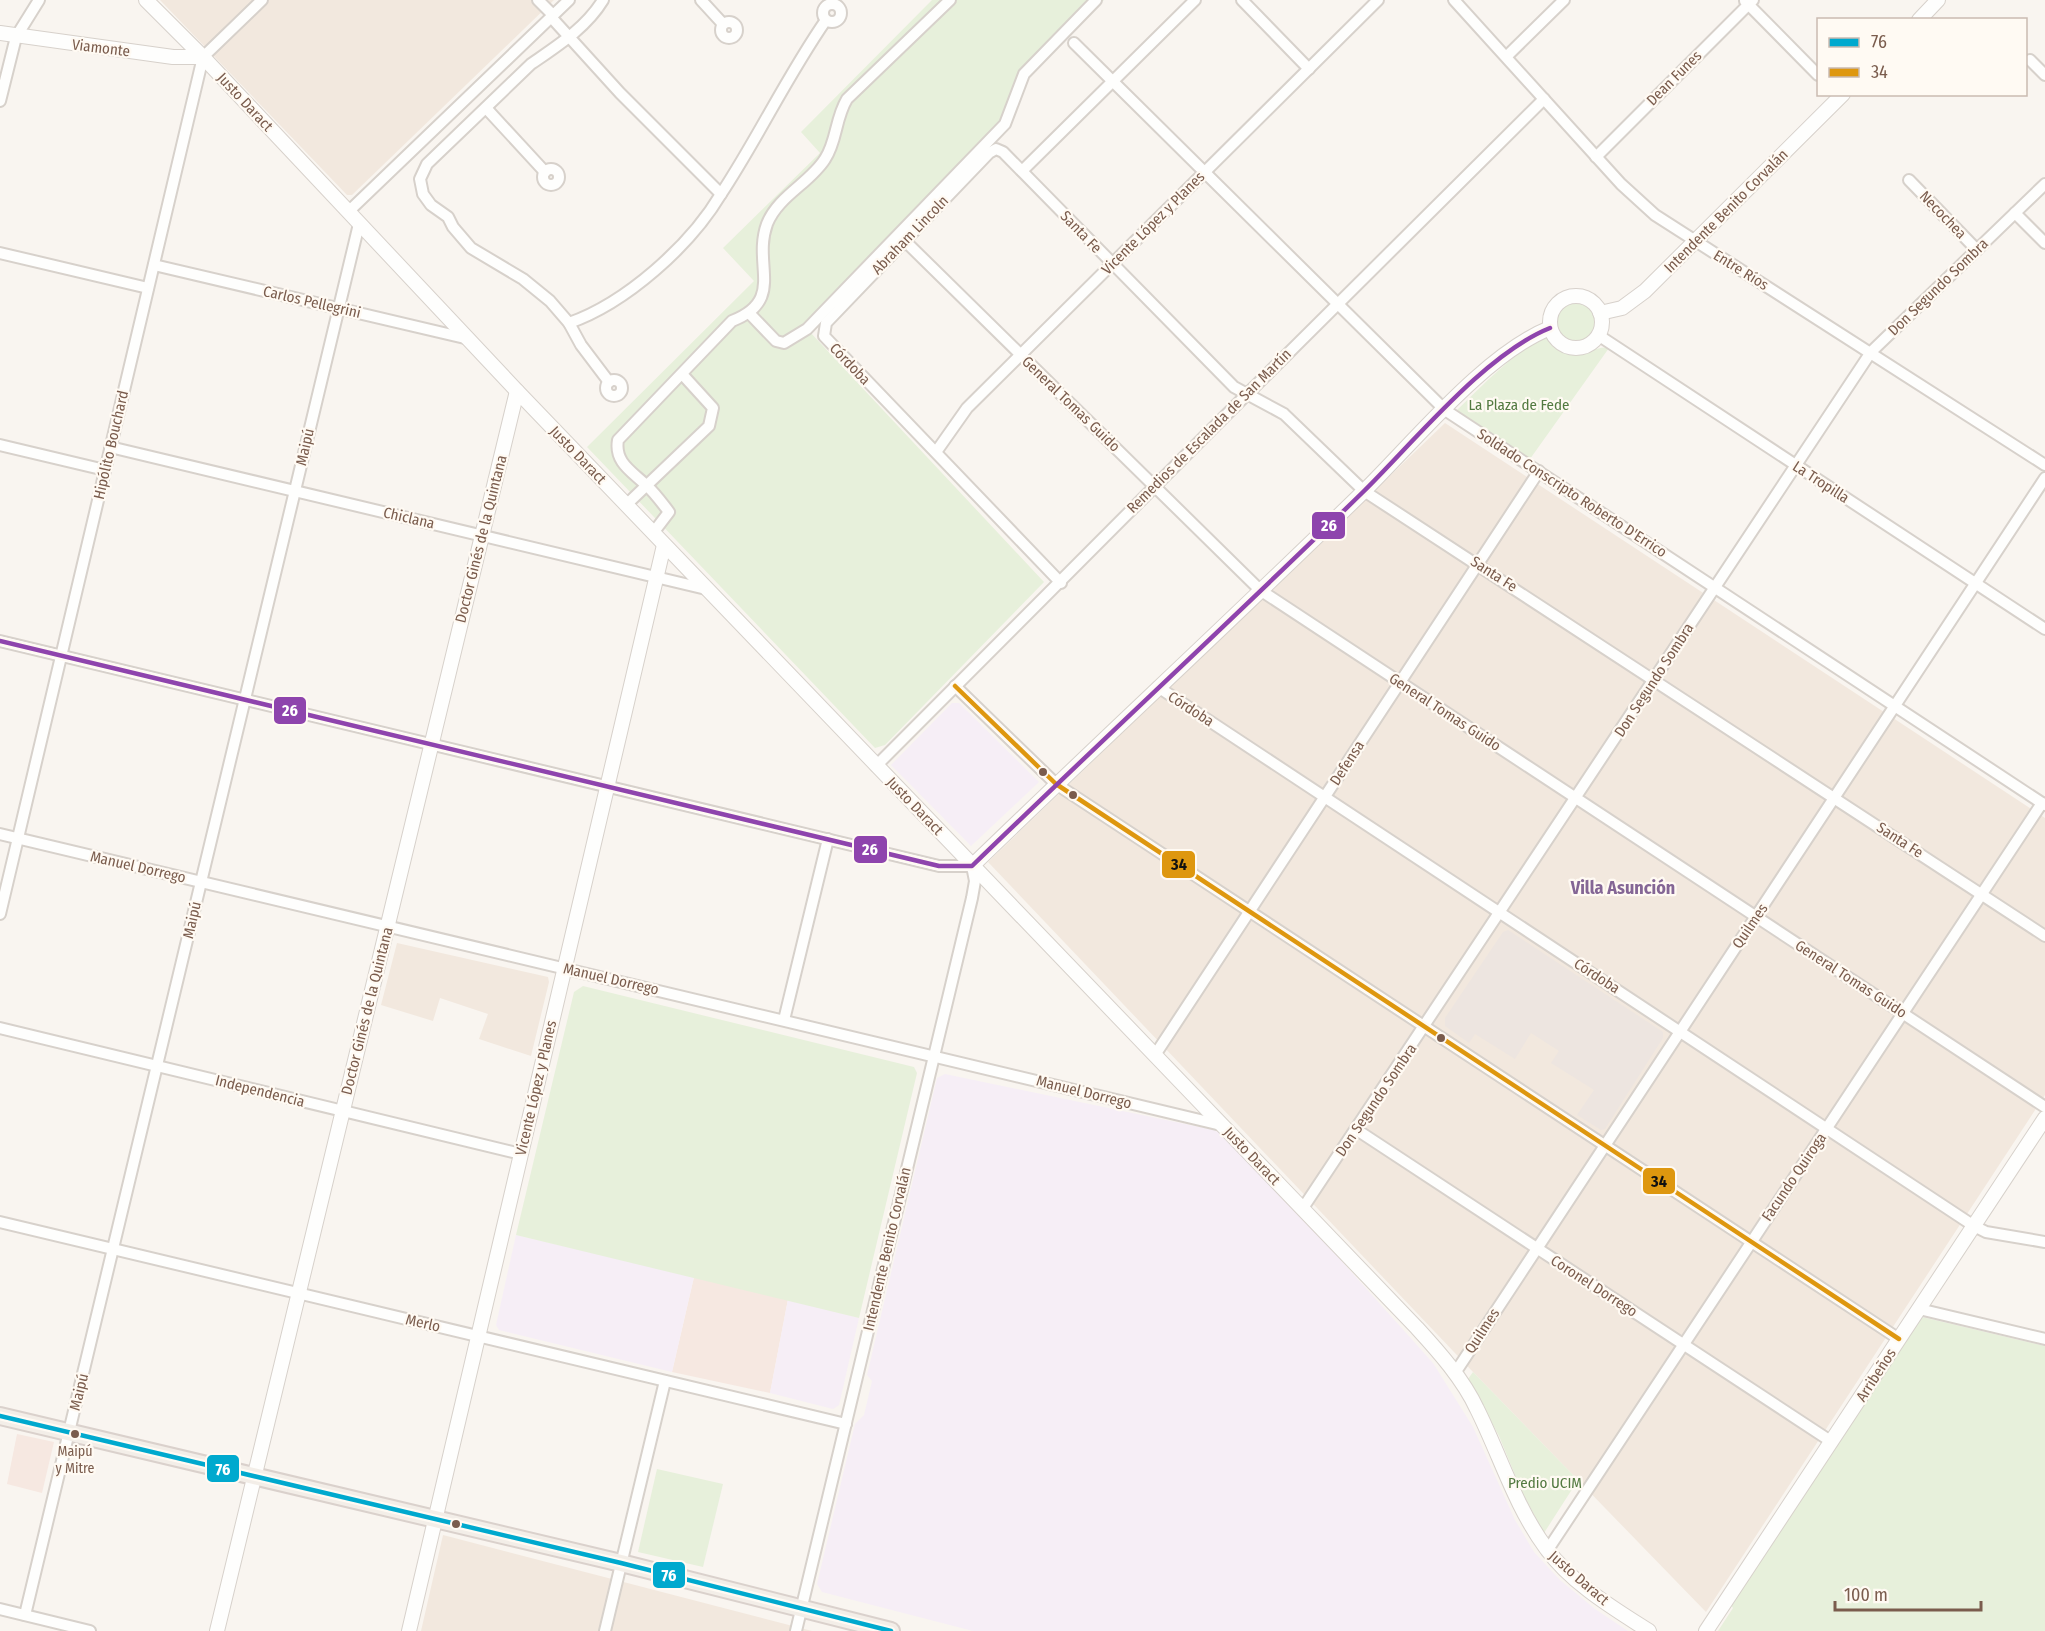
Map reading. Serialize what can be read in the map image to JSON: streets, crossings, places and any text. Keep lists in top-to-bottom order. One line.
{"streets":{"street":["Viamonte","Dean Funes","Justo Daract","Intendente Benito Corvalán","Necochea","Vicente López y Planes","Santa Fe","Abraham Lincoln","Entre Ríos","Don Segundo Sombra","Carlos Pellegrini","Córdoba","General Tomas Guido","Remedios de Escalada de San Martín","Hipólito Bouchard","Maipú","La Tropilla","Soldado Conscripto Roberto D'Errico","Chiclana","Doctor Ginés de la Quintana","Defensa","Manuel Dorrego","Quilmes","Independencia","Facundo Quiroga","Coronel Dorrego","Merlo","Arribeños"]},"crossings":[["Viamonte","Justo Daract"],["Viamonte","Hipólito Bouchard"],["Dean Funes","Entre Ríos"],["Justo Daract","Intendente Benito Corvalán"],["Justo Daract","Vicente López y Planes"],["Justo Daract","Don Segundo Sombra"],["Justo Daract","Carlos Pellegrini"],["Justo Daract","Remedios de Escalada de San Martín"],["Justo Daract","Hipólito Bouchard"],["Justo Daract","Maipú"],["Justo Daract","Chiclana"],["Justo Daract","Doctor Ginés de la Quintana"],["Justo Daract","Defensa"],["Justo Daract","Manuel Dorrego"],["Justo Daract","Quilmes"],["Justo Daract","Facundo Quiroga"],["Intendente Benito Corvalán","Entre Ríos"],["Intendente Benito Corvalán","La Tropilla"],["Intendente Benito Corvalán","Manuel Dorrego"],["Intendente Benito Corvalán","Merlo"],["Necochea","Don Segundo Sombra"],["Vicente López y Planes","Santa Fe"],["Vicente López y Planes","Córdoba"],["Vicente López y Planes","General Tomas Guido"],["Vicente López y Planes","Soldado Conscripto Roberto D'Errico"],["Vicente López y Planes","Chiclana"],["Vicente López y Planes","Manuel Dorrego"],["Vicente López y Planes","Independencia"],["Vicente López y Planes","Merlo"],["Santa Fe","Abraham Lincoln"],["Santa Fe","Don Segundo Sombra"],["Santa Fe","Remedios de Escalada de San Martín"],["Santa Fe","Defensa"],["Santa Fe","Quilmes"],["Santa Fe","Facundo Quiroga"],["Abraham Lincoln","Córdoba"],["Abraham Lincoln","General Tomas Guido"],["Entre Ríos","Don Segundo Sombra"],["Entre Ríos","Remedios de Escalada de San Martín"],["Don Segundo Sombra","Córdoba"],["Don Segundo Sombra","General Tomas Guido"],["Don Segundo Sombra","La Tropilla"],["Don Segundo Sombra","Soldado Conscripto Roberto D'Errico"],["Don Segundo Sombra","Coronel Dorrego"],["Carlos Pellegrini","Hipólito Bouchard"],["Carlos Pellegrini","Maipú"],["Córdoba","Remedios de Escalada de San Martín"],["Córdoba","Defensa"],["Córdoba","Quilmes"],["Córdoba","Facundo Quiroga"],["Córdoba","Arribeños"],["General Tomas Guido","Remedios de Escalada de San Martín"],["General Tomas Guido","Defensa"],["General Tomas Guido","Quilmes"],["General Tomas Guido","Facundo Quiroga"],["Remedios de Escalada de San Martín","Soldado Conscripto Roberto D'Errico"],["Hipólito Bouchard","Chiclana"],["Hipólito Bouchard","Manuel Dorrego"],["Maipú","Chiclana"],["Maipú","Manuel Dorrego"],["Maipú","Independencia"],["Maipú","Merlo"],["La Tropilla","Quilmes"],["Soldado Conscripto Roberto D'Errico","Defensa"],["Soldado Conscripto Roberto D'Errico","Quilmes"],["Soldado Conscripto Roberto D'Errico","Facundo Quiroga"],["Chiclana","Doctor Ginés de la Quintana"],["Doctor Ginés de la Quintana","Manuel Dorrego"],["Doctor Ginés de la Quintana","Independencia"],["Doctor Ginés de la Quintana","Merlo"],["Quilmes","Coronel Dorrego"],["Facundo Quiroga","Coronel Dorrego"],["Coronel Dorrego","Arribeños"]],"districts":["Villa Asunción"],"parks":["La Plaza de Fede","Predio UCIM"],"places":["Maipú y Mitre"],"lines":["transit line 26","transit line 34","transit line 76"],"legend":["76","34"],"scale_bar":"100 m"}
